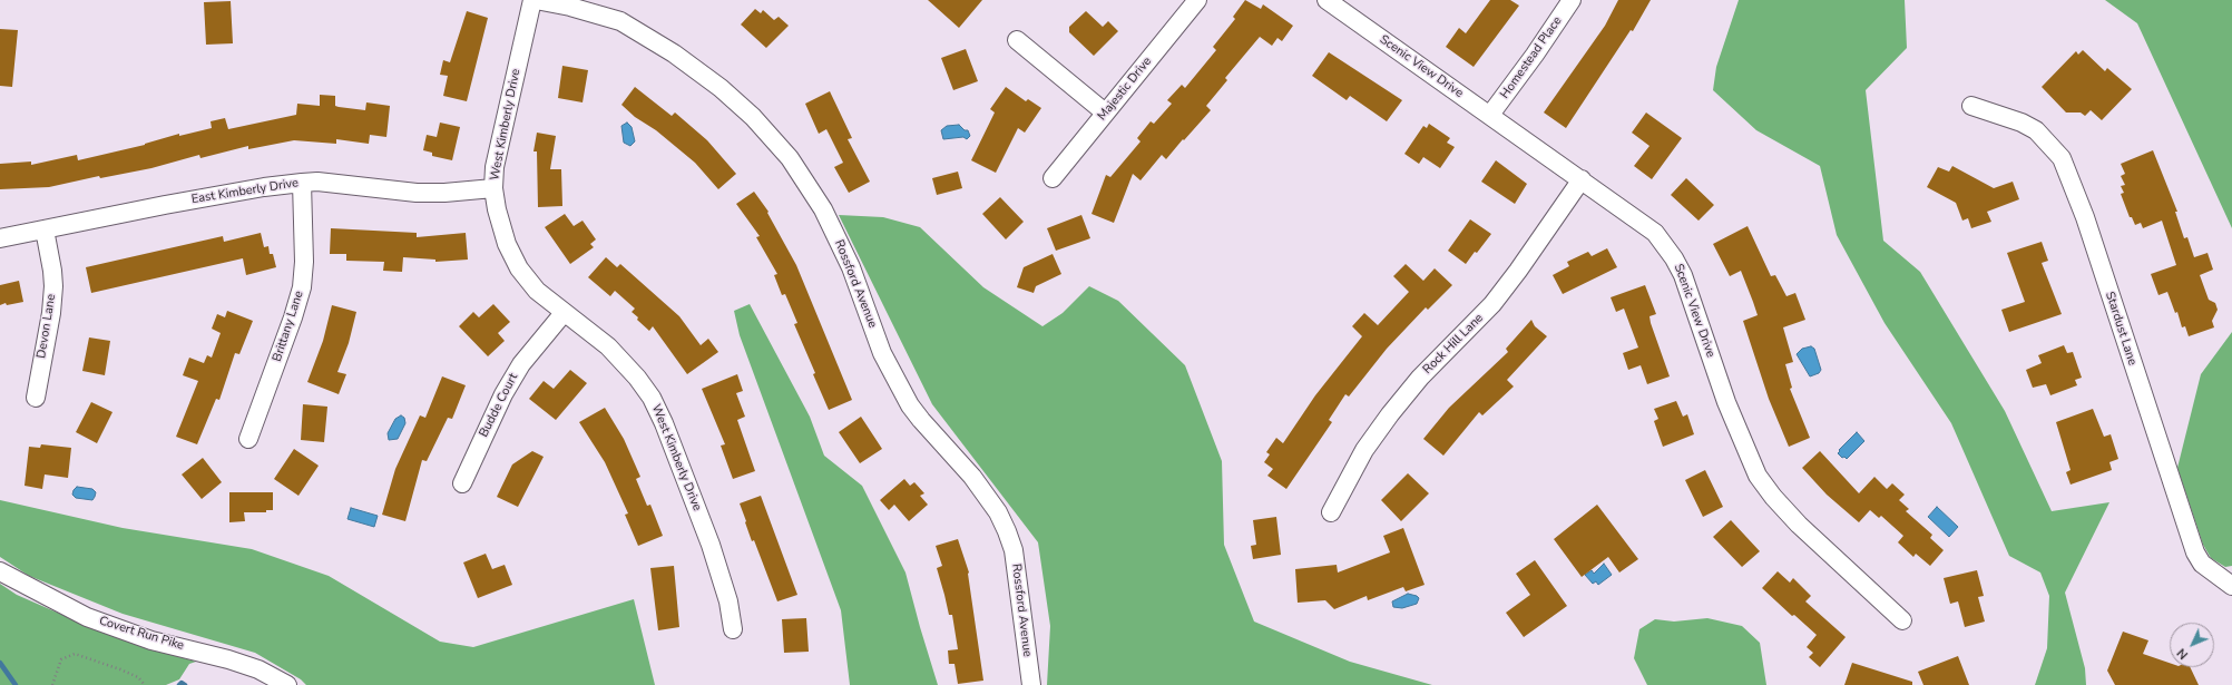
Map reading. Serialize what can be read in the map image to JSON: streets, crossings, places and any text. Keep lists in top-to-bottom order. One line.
{"streets":{"street":["Homestead Place","Scenic View Drive","Majestic Drive","West Kimberly Drive","East Kimberly Drive","Rossford Avenue","Devon Lane","Brittany Lane","Stardust Lane","Rock Hill Lane","Budde Court","Covert Run Pike"]},"crossings":[["Homestead Place","Scenic View Drive"],["Scenic View Drive","Rock Hill Lane"],["West Kimberly Drive","East Kimberly Drive"],["West Kimberly Drive","Rossford Avenue"],["West Kimberly Drive","Budde Court"],["East Kimberly Drive","Devon Lane"],["East Kimberly Drive","Brittany Lane"]],"north":"bottom left"}
